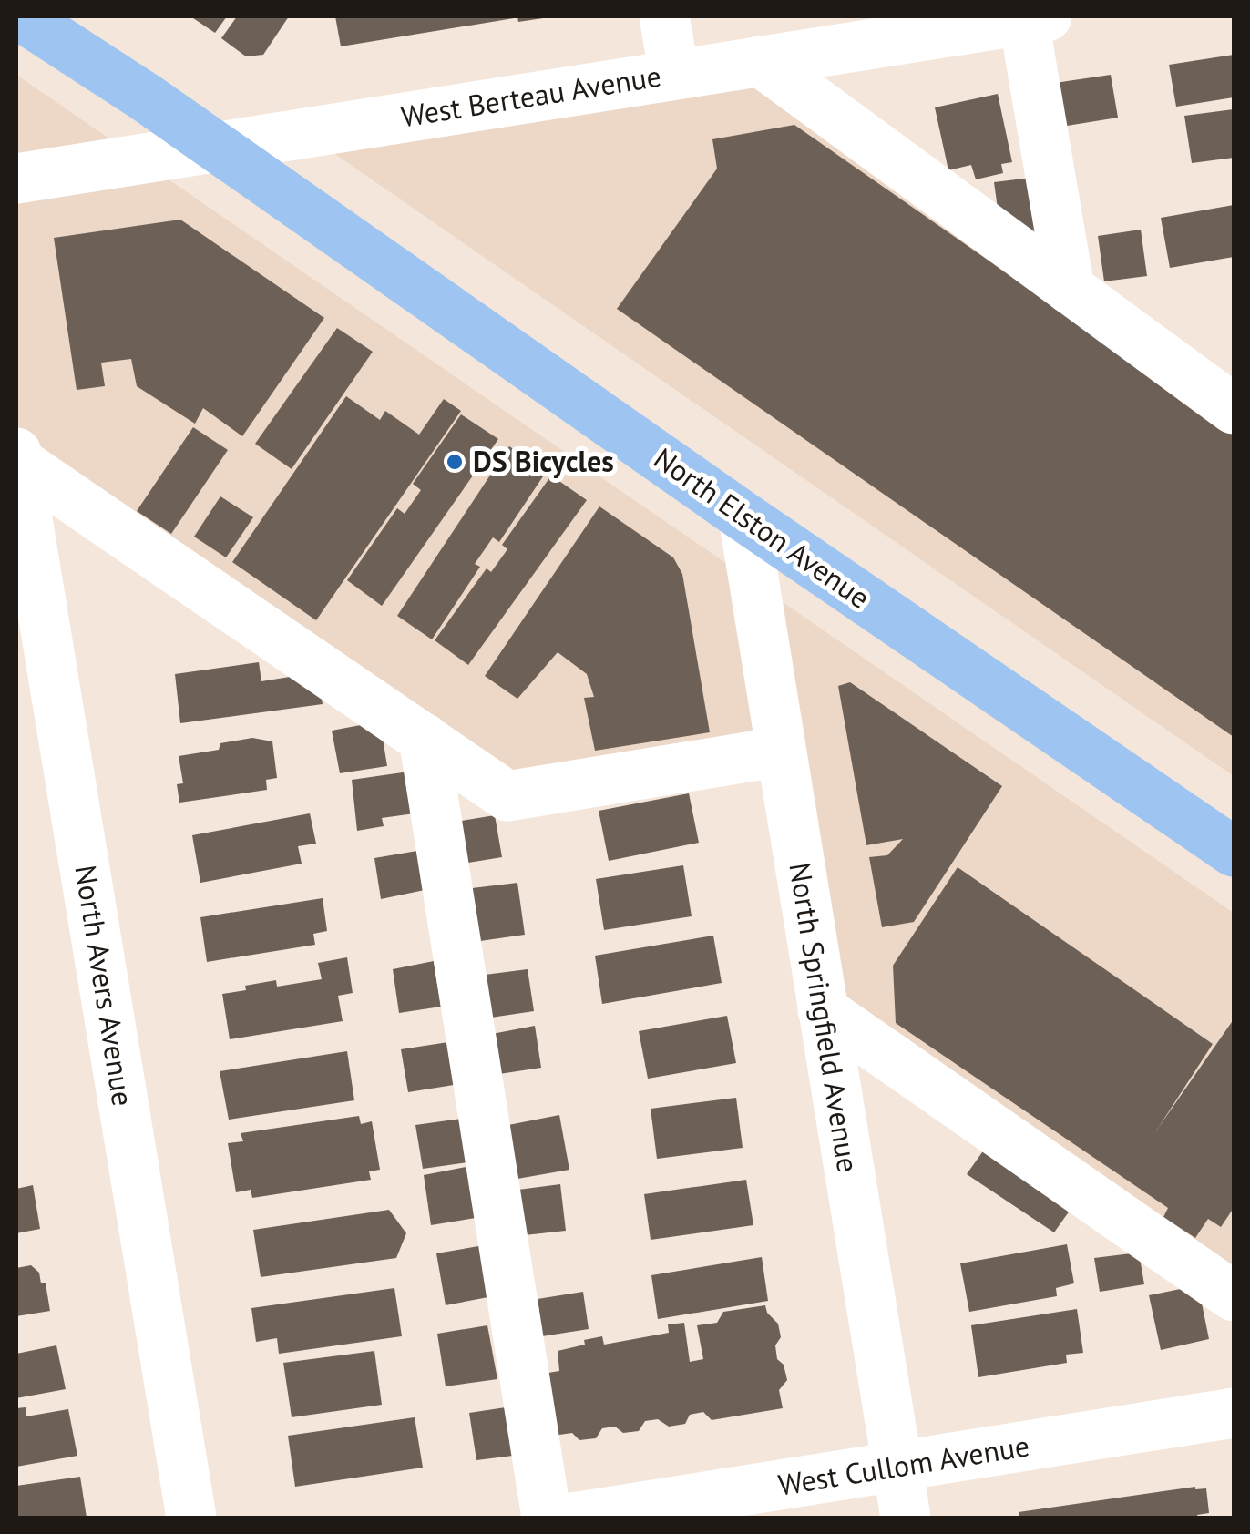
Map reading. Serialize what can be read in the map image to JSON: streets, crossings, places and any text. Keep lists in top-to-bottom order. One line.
{"streets":{"main road":["North Elston Avenue"],"street":["West Berteau Avenue","North Avers Avenue","North Springfield Avenue","West Cullom Avenue"]},"crossings":[["West Berteau Avenue","North Elston Avenue"],["North Elston Avenue","North Springfield Avenue"],["North Springfield Avenue","West Cullom Avenue"]],"places":["DS Bicycles"]}
